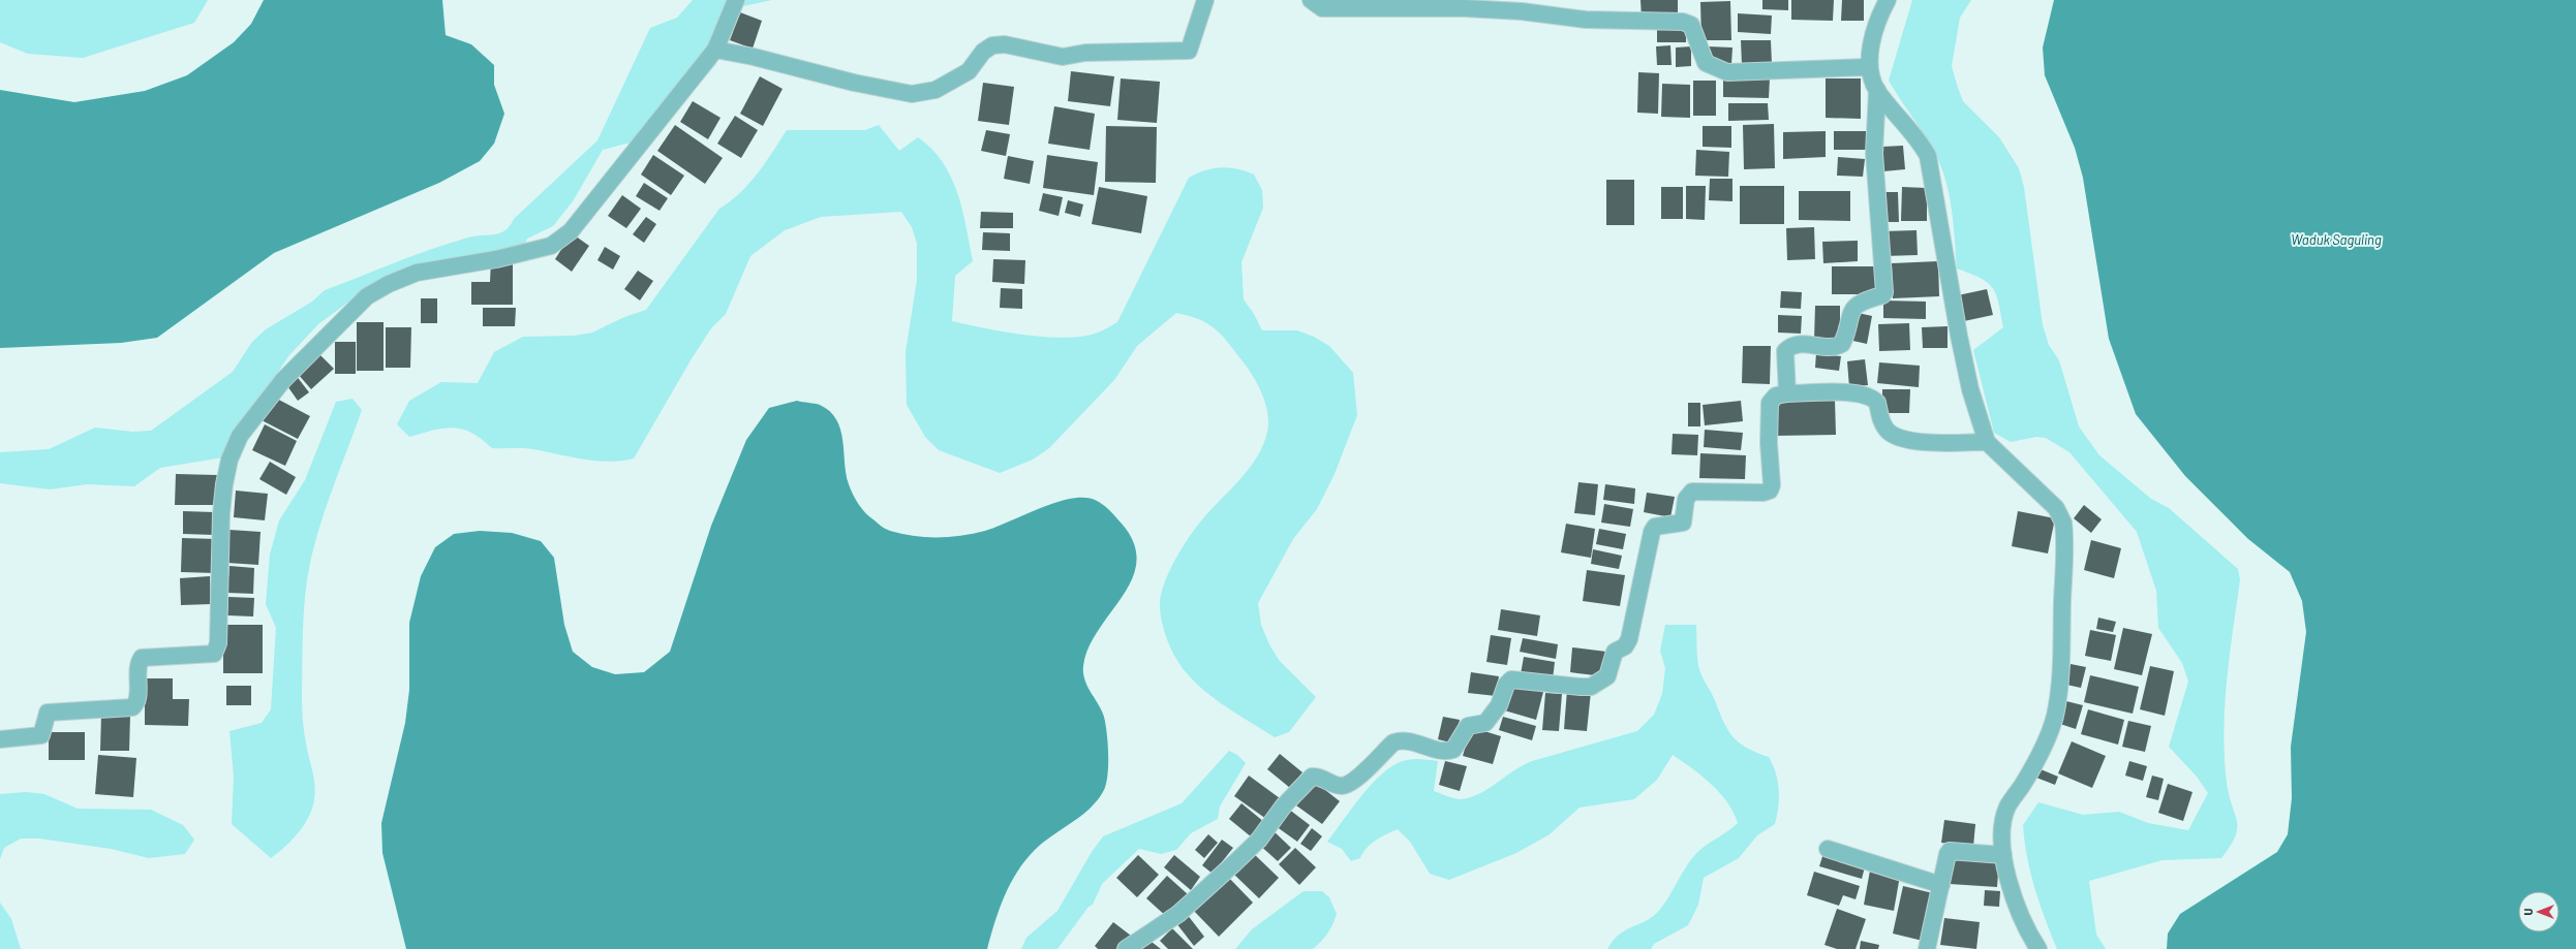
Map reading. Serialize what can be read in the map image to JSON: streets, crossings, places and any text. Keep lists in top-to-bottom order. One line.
{"water":["Waduk Saguling"],"north":"left"}
